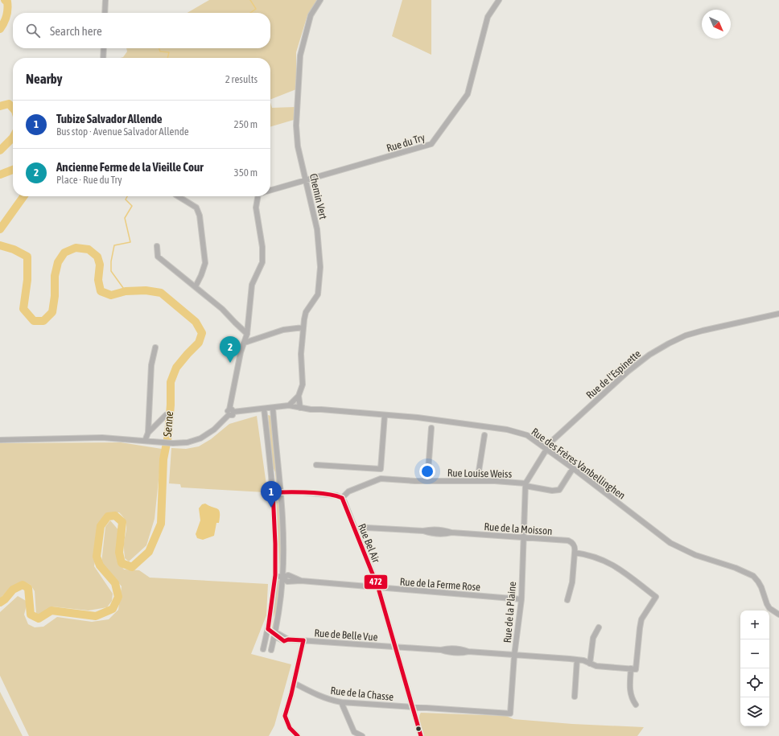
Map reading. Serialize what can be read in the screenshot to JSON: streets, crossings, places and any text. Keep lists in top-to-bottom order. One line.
{"streets":{"street":["Rue du Try","Chemin Vert","Rue de l'Espinette","Rue des Frères Vanbellinghen","Rue Louise Weiss","Rue de la Moisson","Rue Bel Air","Rue de la Ferme Rose","Rue de la Plaine","Rue de Belle Vue","Rue de la Chasse"]},"crossings":[["Rue du Try","Chemin Vert"],["Chemin Vert","Rue des Frères Vanbellinghen"],["Rue de l'Espinette","Rue des Frères Vanbellinghen"],["Rue de l'Espinette","Rue Louise Weiss"],["Rue de l'Espinette","Rue de la Plaine"],["Rue des Frères Vanbellinghen","Rue Louise Weiss"],["Rue Louise Weiss","Rue Bel Air"],["Rue Louise Weiss","Rue de la Plaine"],["Rue de la Moisson","Rue Bel Air"],["Rue de la Moisson","Rue de la Plaine"],["Rue Bel Air","Rue de la Ferme Rose"],["Rue Bel Air","Rue de Belle Vue"],["Rue Bel Air","Rue de la Chasse"],["Rue de la Ferme Rose","Rue de la Plaine"],["Rue de la Plaine","Rue de Belle Vue"],["Rue de la Plaine","Rue de la Chasse"]],"water":["Senne"],"lines":["transit line 472"],"north":"bottom right","page":{"search":"Search here","heading":["Nearby","2 results"],"list":[{"mark":"1","name":"Tubize Salvador Allende","note":"Bus stop · Avenue Salvador Allende","value":"250 m"},{"mark":"2","name":"Ancienne Ferme de la Vieille Cour","note":"Place · Rue du Try","value":"350 m"}],"pins":["2","1"],"map_buttons":["+","−"]}}
